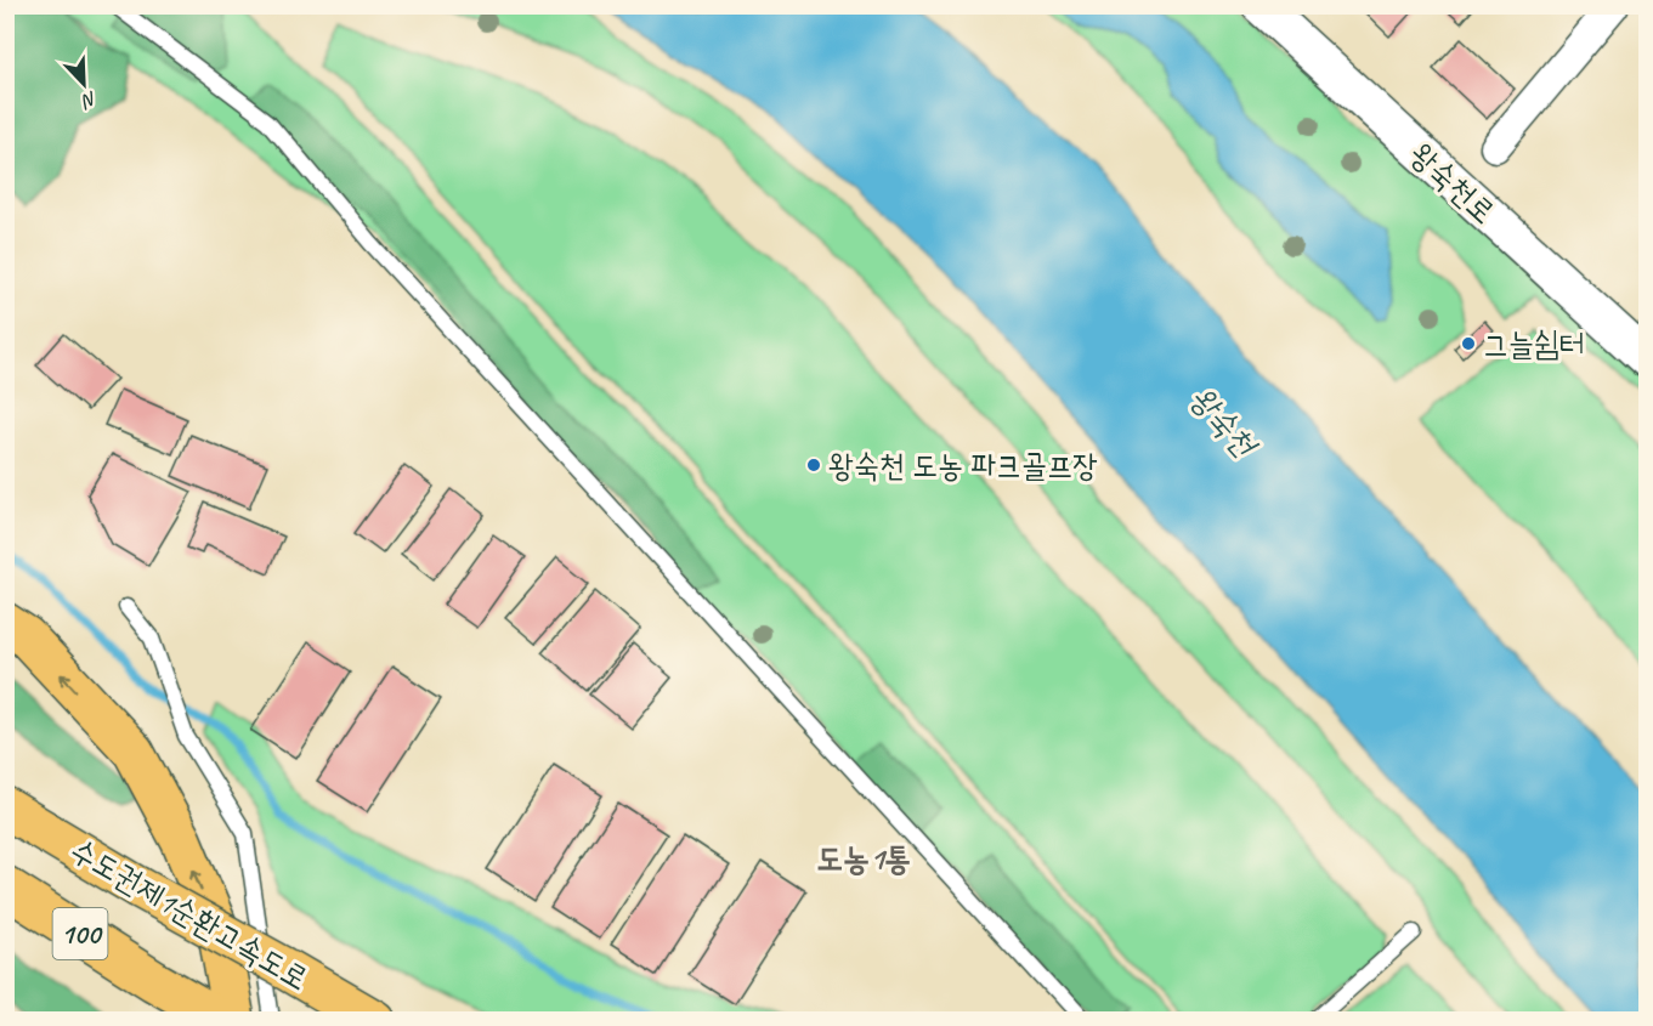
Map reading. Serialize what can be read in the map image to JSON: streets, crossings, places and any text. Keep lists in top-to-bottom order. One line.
{"streets":{"highway":["수도권제1순환고속도로","100"],"street":["왕숙천로"]},"districts":["도농1통"],"water":["왕숙천"],"places":["그늘쉼터","왕숙천 도농 파크골프장"],"north":"bottom right"}
